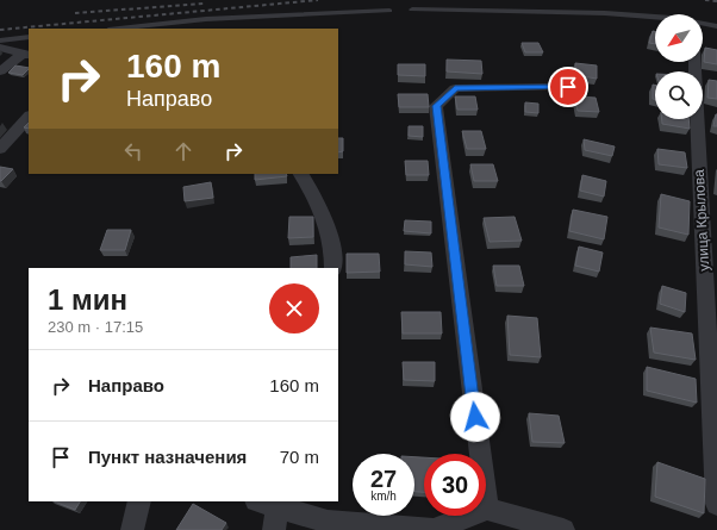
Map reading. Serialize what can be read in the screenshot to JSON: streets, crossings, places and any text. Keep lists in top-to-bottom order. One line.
{"streets":{"street":["улица Крылова"]},"north":"bottom left","page":{"turn":["160 m","Направо"],"heading":["1 мин","230 m · 17:15"],"list":[{"name":"Направо","value":"160 m"},{"name":"Пункт назначения","value":"70 m"}],"speed":"27 km/h","limit":"30"}}
